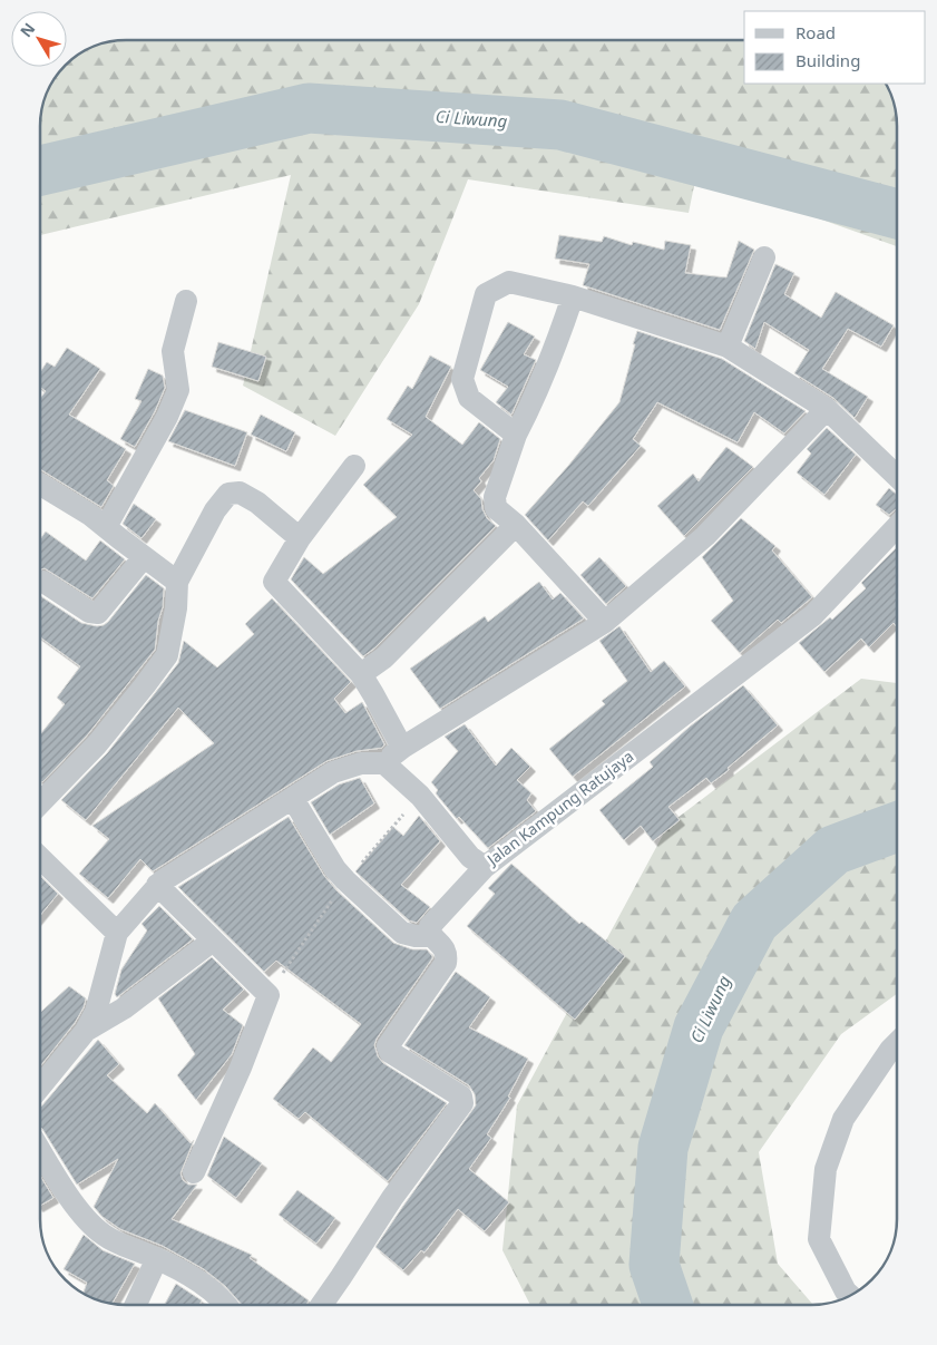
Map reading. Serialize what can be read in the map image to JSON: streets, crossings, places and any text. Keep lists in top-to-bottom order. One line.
{"streets":{"street":["Jalan Kampung Ratujaya"]},"water":["Ci Liwung"],"legend":["Road","Building"],"north":"top left"}
